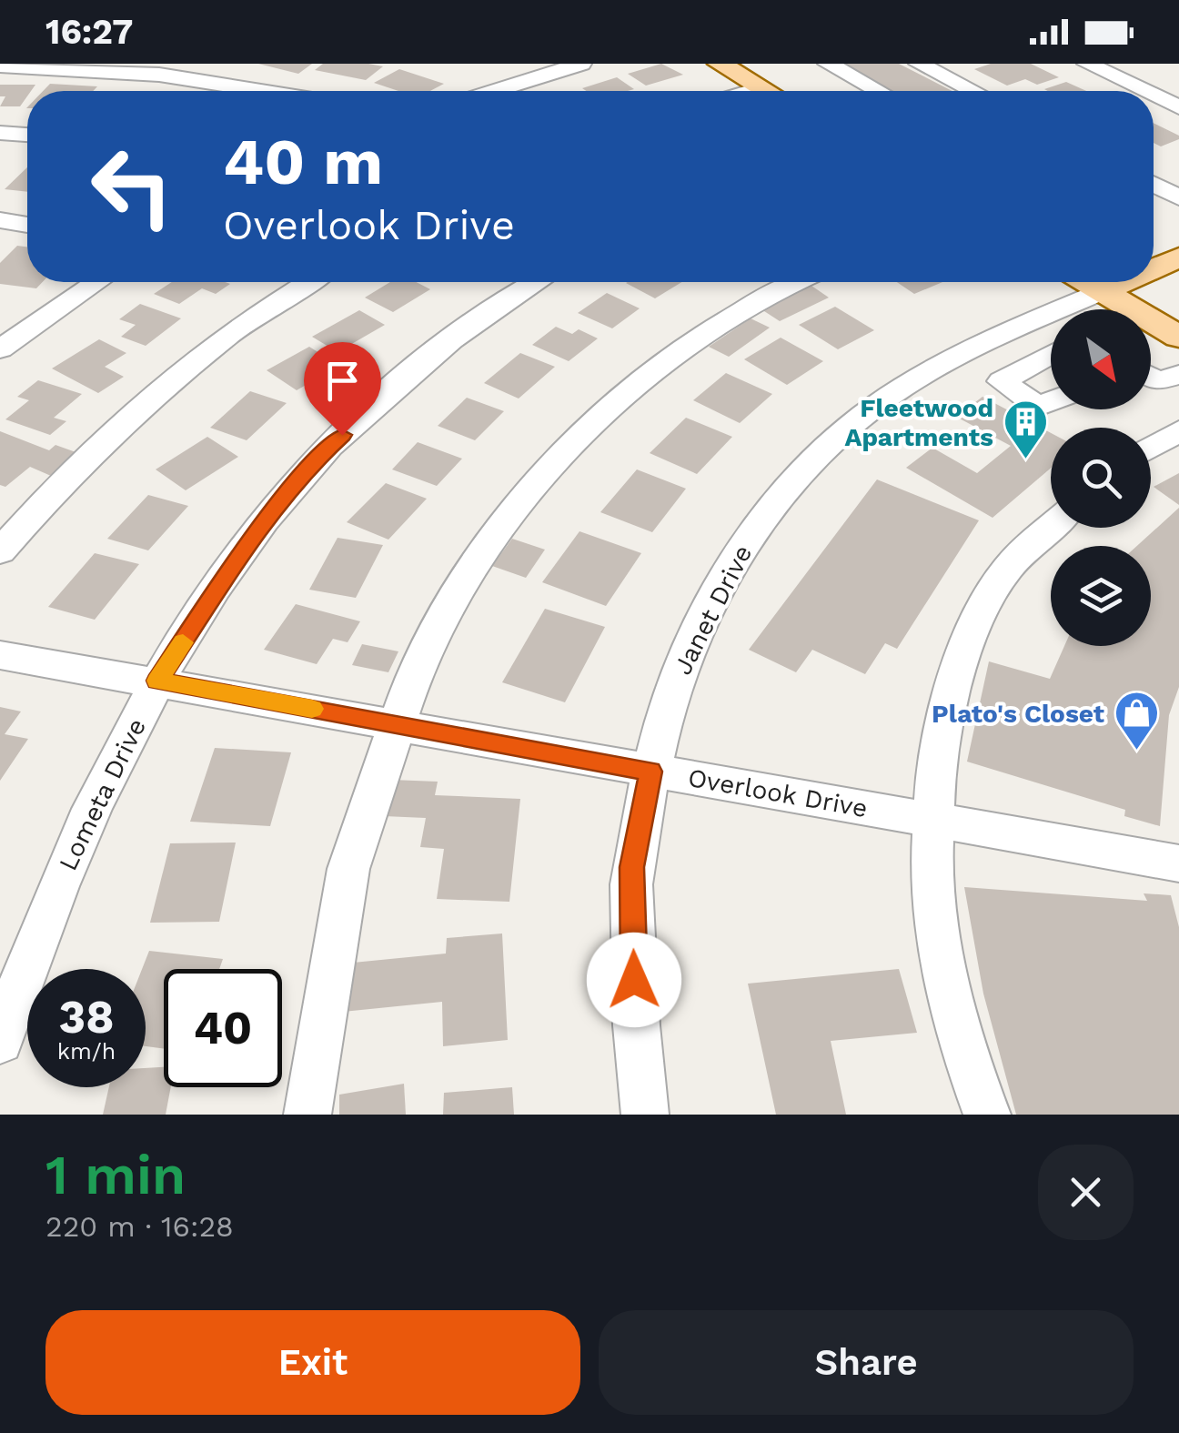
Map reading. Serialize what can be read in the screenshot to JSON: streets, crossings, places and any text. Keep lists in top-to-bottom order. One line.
{"streets":{"street":["Janet Drive","Overlook Drive","Lometa Drive"]},"crossings":[["Janet Drive","Overlook Drive"],["Overlook Drive","Lometa Drive"]],"places":{"building":["Fleetwood Apartments"],"shop":["Plato's Closet"]},"north":"bottom right","page":{"status":"16:27","turn":["40 m","Overlook Drive"],"speed":"38 km/h","limit":"40","heading":["1 min","220 m · 16:28"],"buttons":["Exit","Share"]}}
